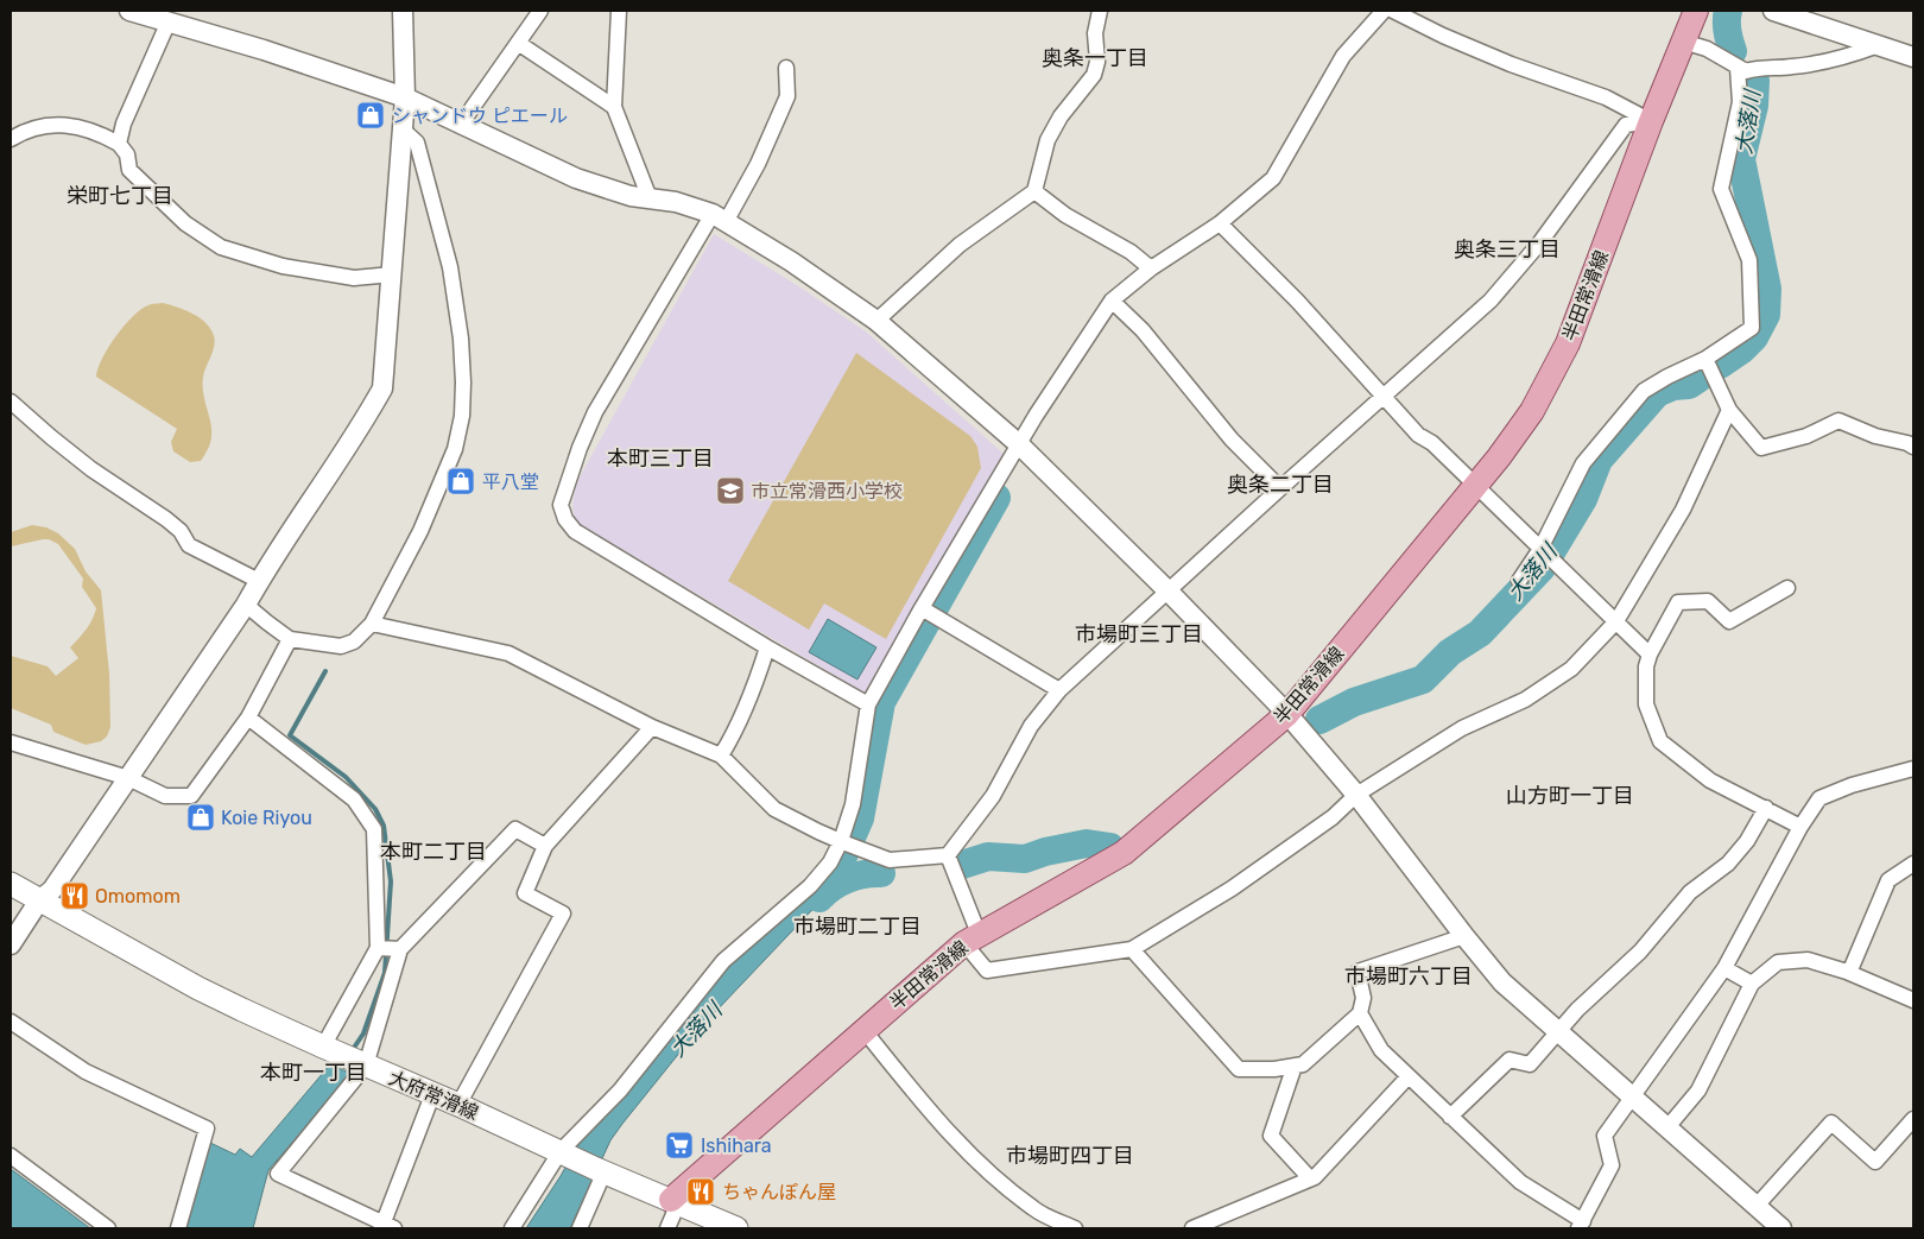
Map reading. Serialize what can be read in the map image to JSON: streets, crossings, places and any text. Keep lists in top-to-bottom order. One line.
{"streets":{"main road":["半田常滑線","大府常滑線"]},"crossings":[["半田常滑線","大府常滑線"]],"districts":["奥条一丁目","栄町七丁目","奥条三丁目","本町三丁目","奥条二丁目","市場町三丁目","山方町一丁目","本町二丁目","市場町二丁目","市場町六丁目","本町一丁目","市場町四丁目"],"water":["大落川"],"places":{"shop":["シャンドウ ピエール","平八堂","Koie Riyou"],"school or university":["市立常滑西小学校"],"restaurant":["Omomom","ちゃんぽん屋"],"supermarket":["Ishihara"]}}
